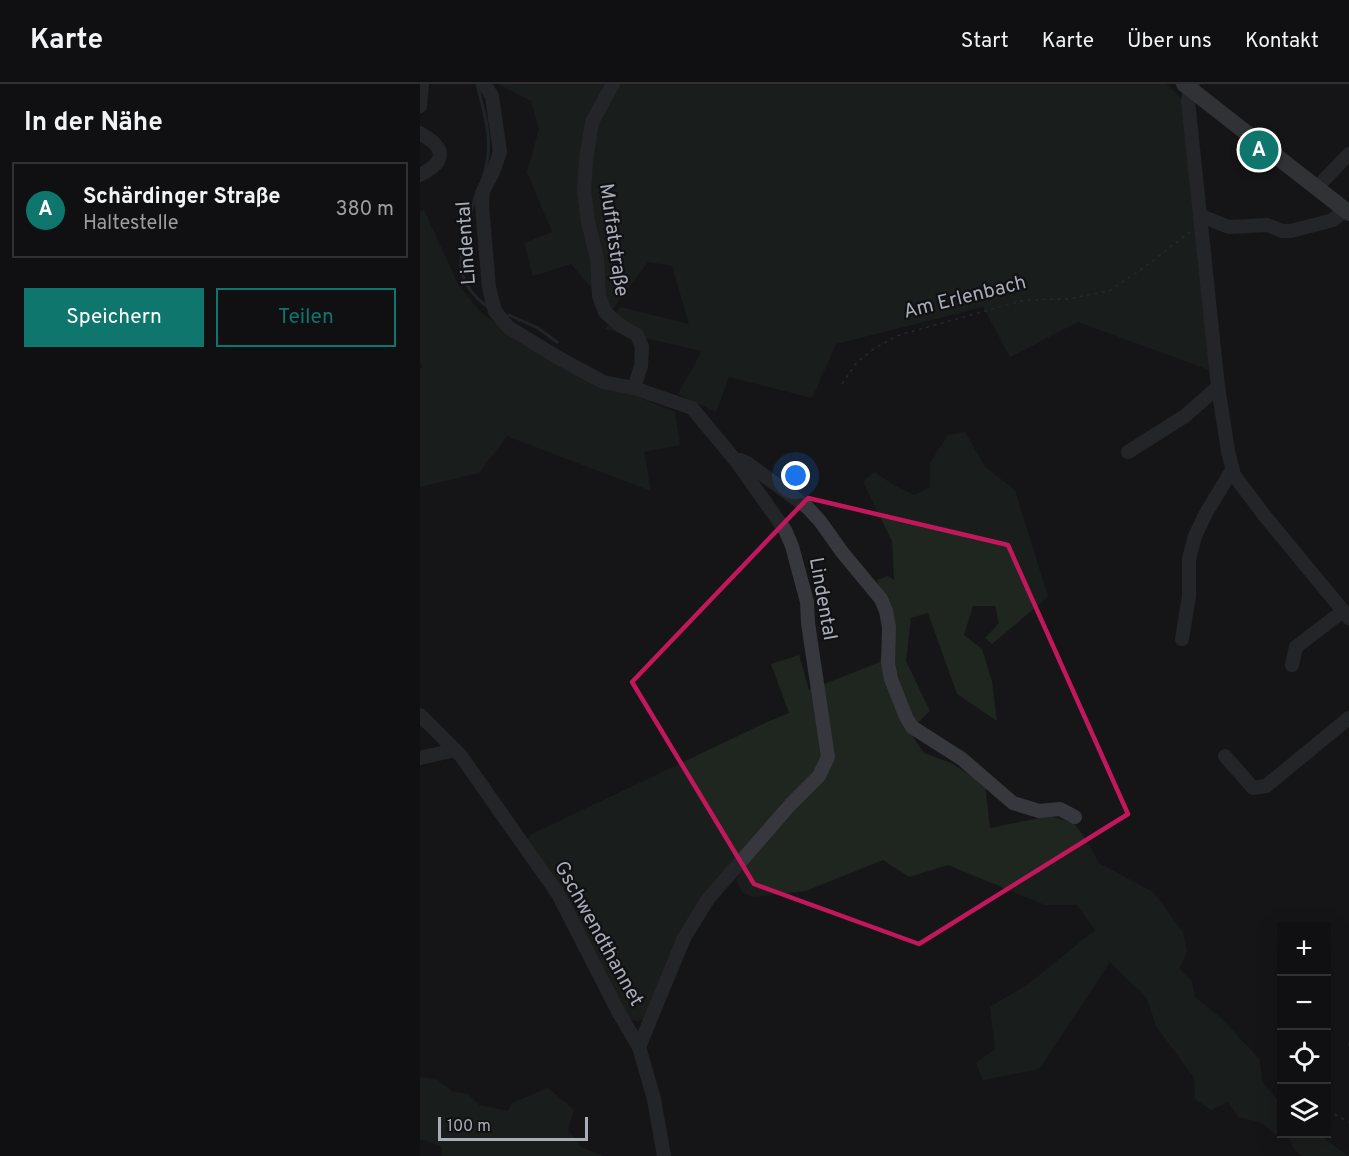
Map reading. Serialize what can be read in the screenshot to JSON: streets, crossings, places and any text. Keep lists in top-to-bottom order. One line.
{"streets":{"street":["Muffatstraße","Lindental","Gschwendthannet"],"path":["Am Erlenbach"]},"crossings":[["Muffatstraße","Lindental"],["Lindental","Gschwendthannet"]],"scale_bar":"100 m","page":{"header":"Karte","nav":["Start","Karte","Über uns","Kontakt"],"heading":"In der Nähe","pins":"A","list":[{"mark":"A","name":"Schärdinger Straße","note":"Haltestelle","value":"380 m"}],"buttons":["Speichern","Teilen"],"map_buttons":["+","−"],"scale":"100 m"}}
